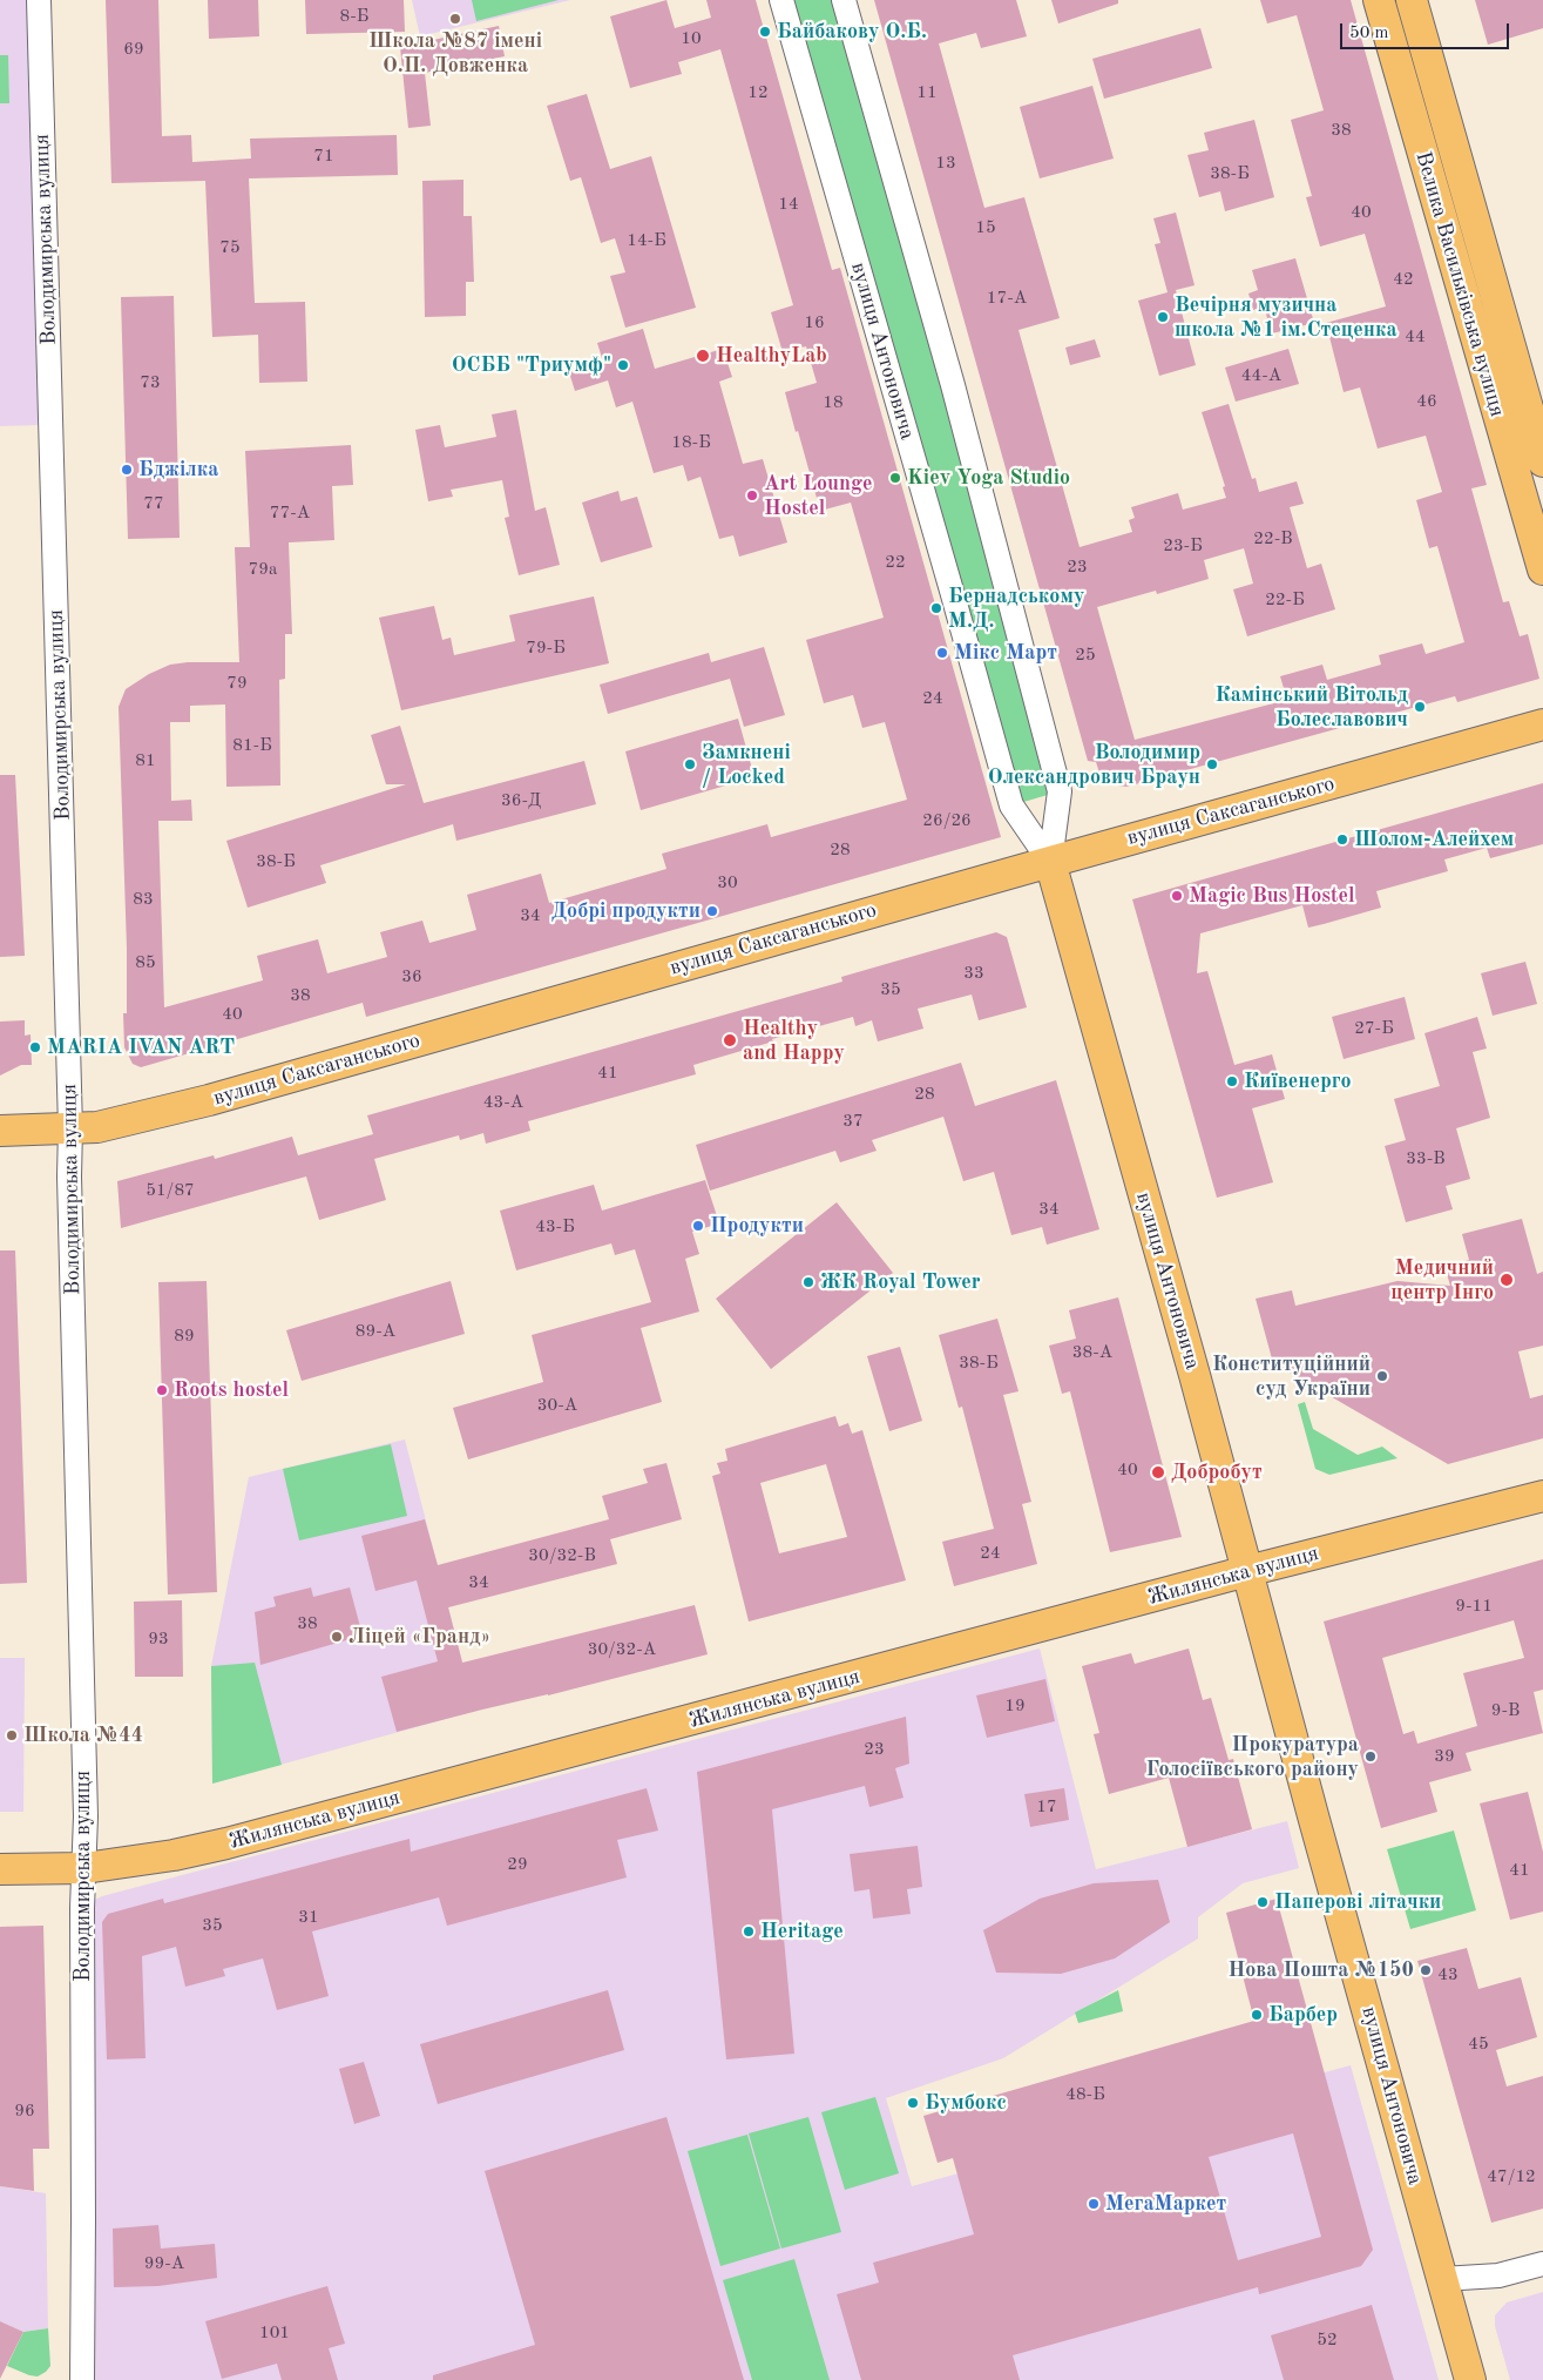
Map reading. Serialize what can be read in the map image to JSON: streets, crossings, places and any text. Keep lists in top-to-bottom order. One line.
{"streets":{"main road":["Велика Васильківська вулиця","вулиця Антоновича","вулиця Саксаганського","Жилянська вулиця"],"street":["Володимирська вулиця"]},"crossings":[["Володимирська вулиця","вулиця Саксаганського"],["Володимирська вулиця","Жилянська вулиця"],["вулиця Антоновича","вулиця Саксаганського"],["вулиця Антоновича","Жилянська вулиця"]],"places":["Школа №87 імені О.П. Довженка","Байбакову О.Б.","Вечірня музична школа №1 ім.Стеценка","HealthyLab","ОСББ \"Триумф\"","Бджілка","Kiev Yoga Studio","Art Lounge Hostel","Бернадському М.Д.","Мікс Март","Камінський Вітольд Болеславович","Замкнені / Locked","Володимир Олександрович Браун","Шолом-Алейхем","Magic Bus Hostel","Добрі продукти","Healthy and Happy","MARIA IVAN ART","Київенерго","Продукти","Медичний центр Інго","ЖК Royal Tower","Конституційний суд України","Roots hostel","Добробут","Ліцей «Гранд»","Школа №44","Прокуратура Голосіївського району","Паперові літачки","Heritage","Нова Пошта №150","Барбер","Бумбокс","МегаМаркет"],"house_numbers":["8-Б","10","69","12","11","38","71","13","38-Б","14","40","15","14-Б","75","42","17-А","16","44","44-А","73","46","18","18-Б","77","77-А","22-В","23-Б","22","23","79а","22-Б","79-Б","25","79","24","81-Б","81","36-Д","26/26","28","38-Б","30","83","34","85","33","36","35","38","40","27-Б","41","28","43-А","37","33-В","51/87","34","43-Б","89-А","89","38-А","38-Б","30-А","40","24","30/32-В","34","9-11","38","93","30/32-А","19","9-В","23","39","17","29","41","31","35","43","45","48-Б","96","47/12","99-А","101","52"],"scale_bar":"50 m"}
